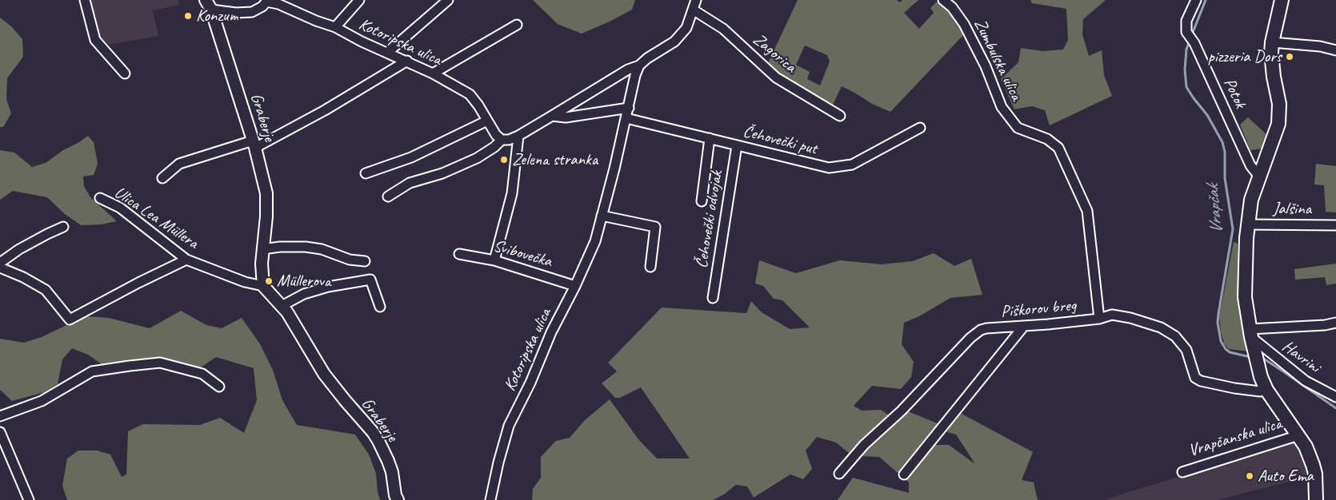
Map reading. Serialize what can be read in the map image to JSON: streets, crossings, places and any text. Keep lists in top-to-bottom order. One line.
{"streets":{"main road":["Vrapčanska ulica"],"street":["Kotoripska ulica","Zagorica","Zumbulska ulica","Potok","Graberje","Čehovečki put","Jalšina","Ulica Lea Müllera","Čehovečki odvojak","Svibovečka","Piškorov breg","Havrini"]},"crossings":[["Kotoripska ulica","Graberje"],["Kotoripska ulica","Čehovečki put"],["Kotoripska ulica","Svibovečka"],["Zumbulska ulica","Piškorov breg"],["Potok","Vrapčanska ulica"],["Graberje","Ulica Lea Müllera"],["Čehovečki put","Čehovečki odvojak"],["Jalšina","Vrapčanska ulica"],["Piškorov breg","Vrapčanska ulica"],["Havrini","Vrapčanska ulica"]],"water":["Vrapčak"],"places":["Konzum","pizzeria Dors","Zelena stranka","Müllerova","Auto Ema"]}
